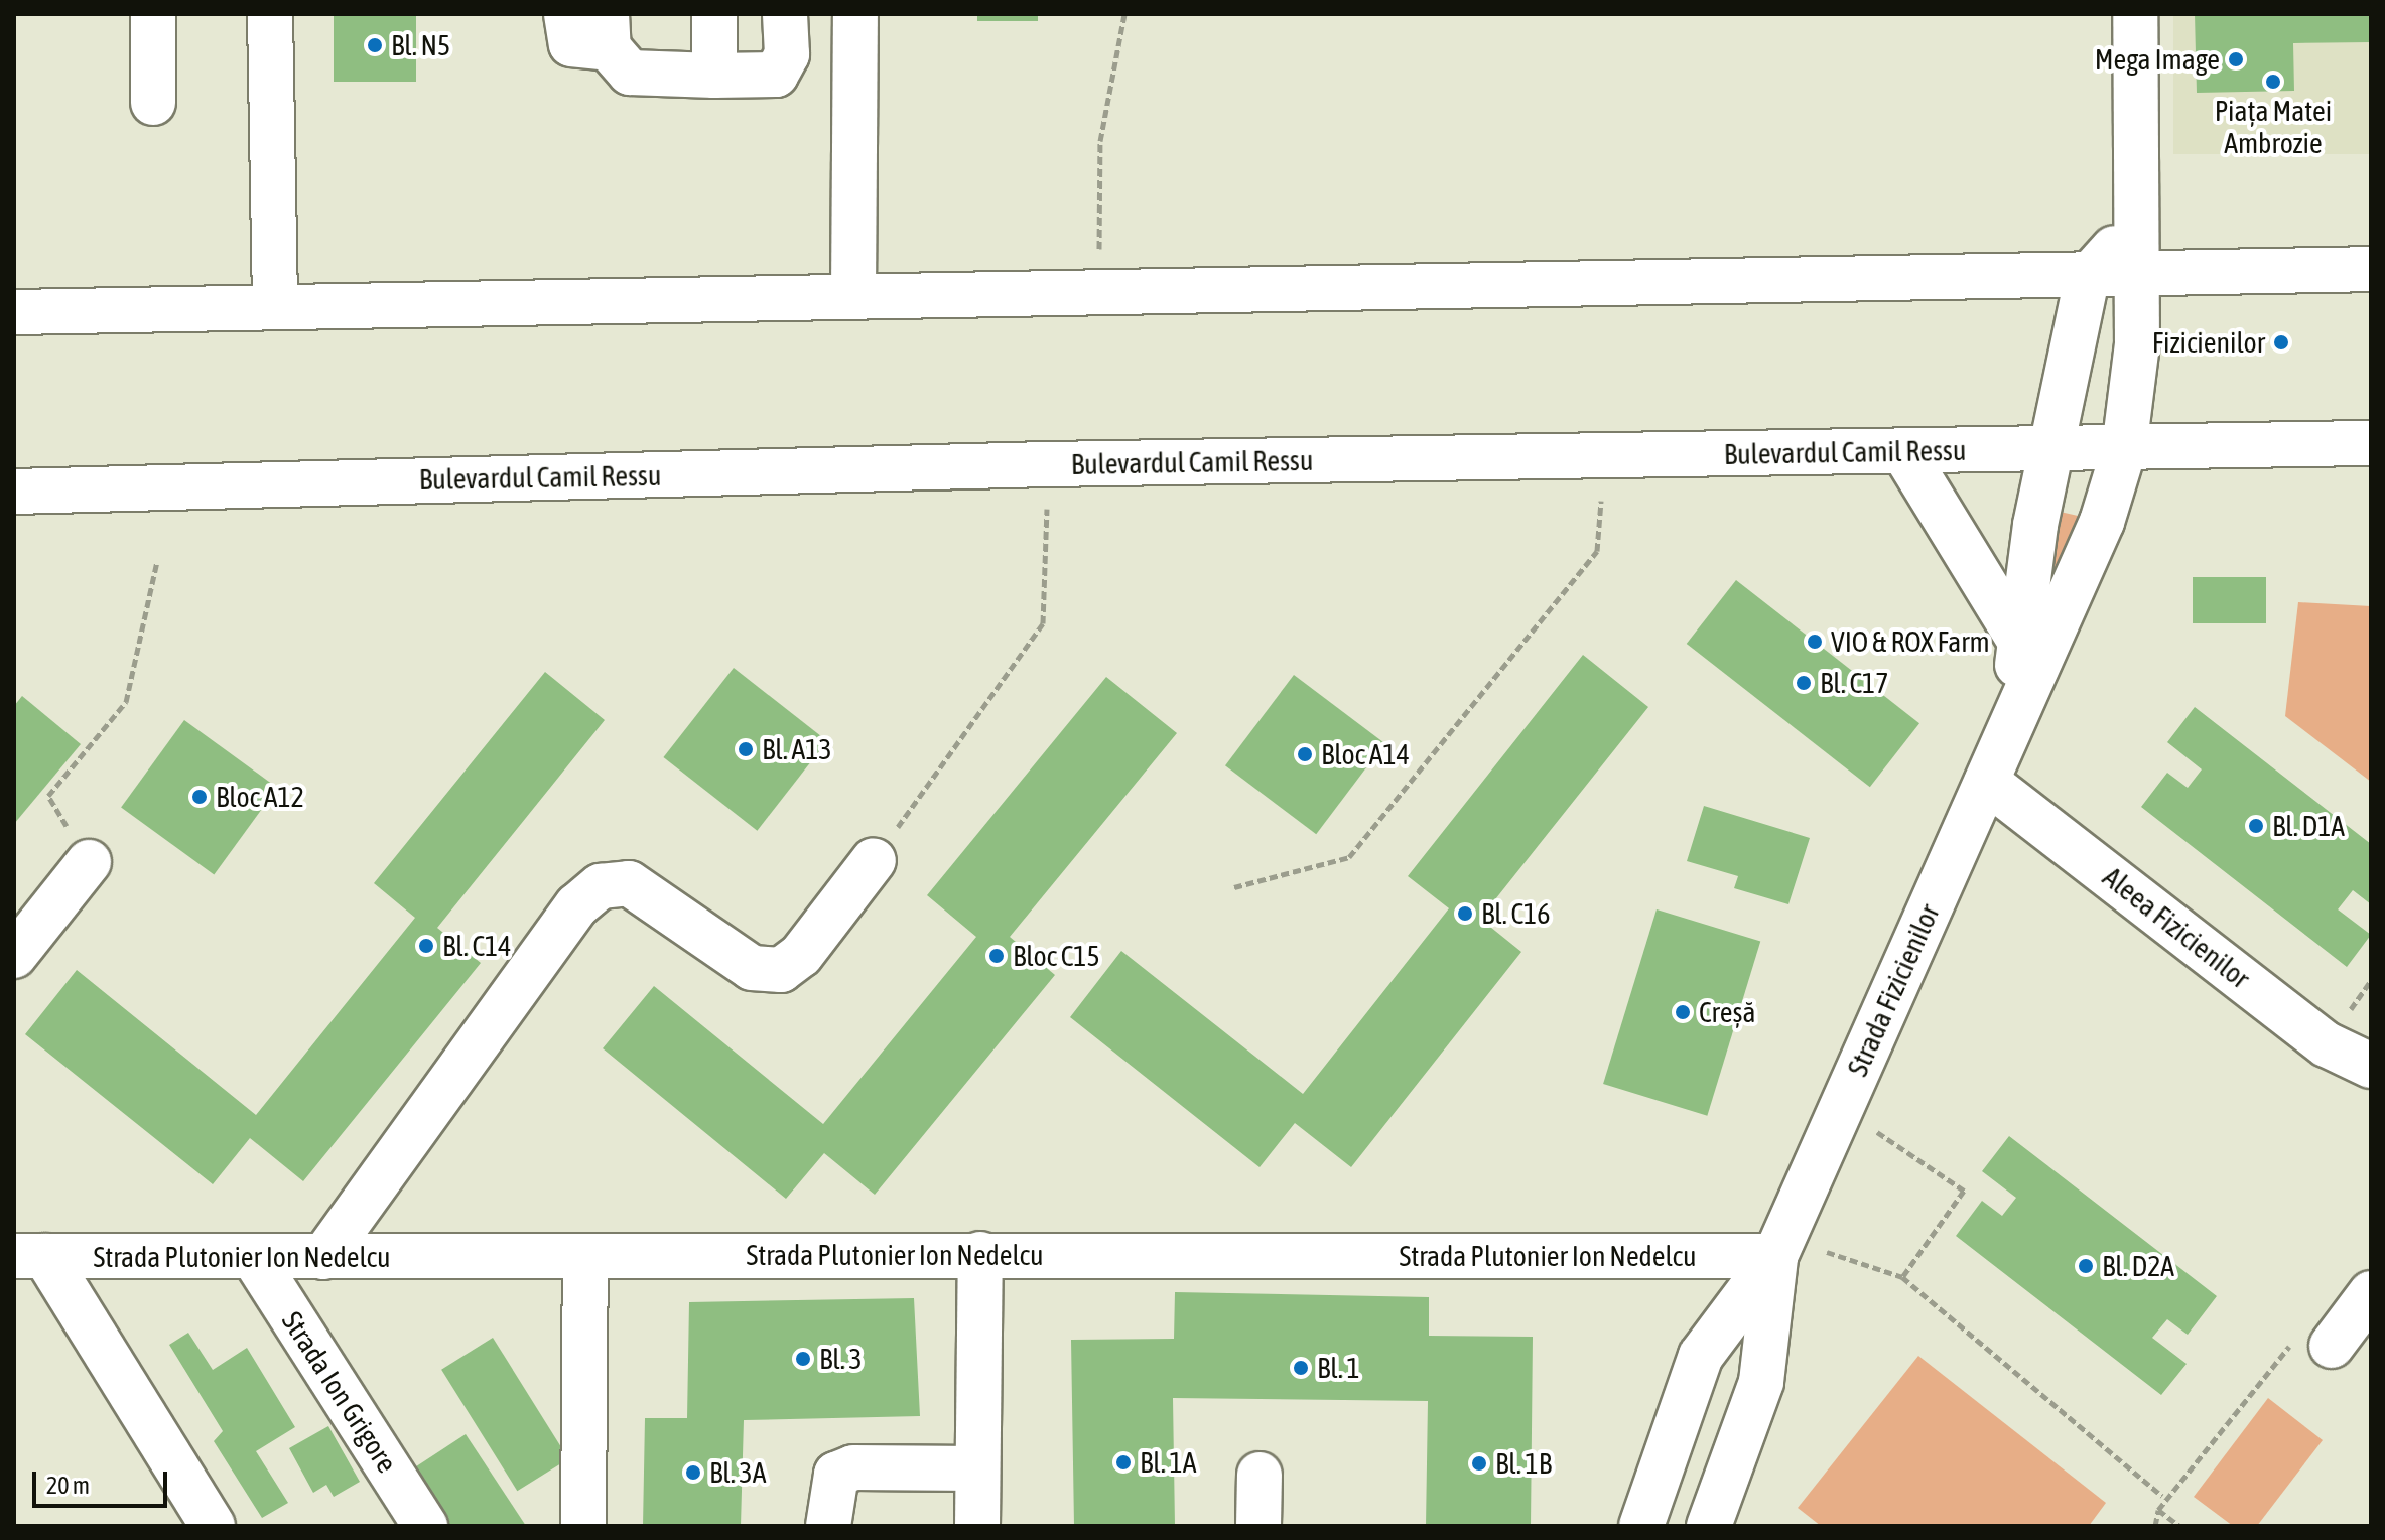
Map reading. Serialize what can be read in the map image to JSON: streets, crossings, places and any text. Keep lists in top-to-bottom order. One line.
{"streets":{"street":["Bulevardul Camil Ressu","Aleea Fizicienilor","Strada Fizicienilor","Strada Plutonier Ion Nedelcu","Strada Ion Grigore"]},"crossings":[["Bulevardul Camil Ressu","Strada Fizicienilor"],["Aleea Fizicienilor","Strada Fizicienilor"],["Strada Fizicienilor","Strada Plutonier Ion Nedelcu"],["Strada Plutonier Ion Nedelcu","Strada Ion Grigore"]],"places":["Bl. N5","Mega Image","Piața Matei Ambrozie","Fizicienilor","VIO & ROX Farm","Bl. C17","Bl. A13","Bloc A14","Bloc A12","Bl. D1A","Bl. C16","Bl. C14","Bloc C15","Creșă","Bl. D2A","Bl. 3","Bl. 1","Bl. 1A","Bl. 1B","Bl. 3A"],"scale_bar":"20 m"}
